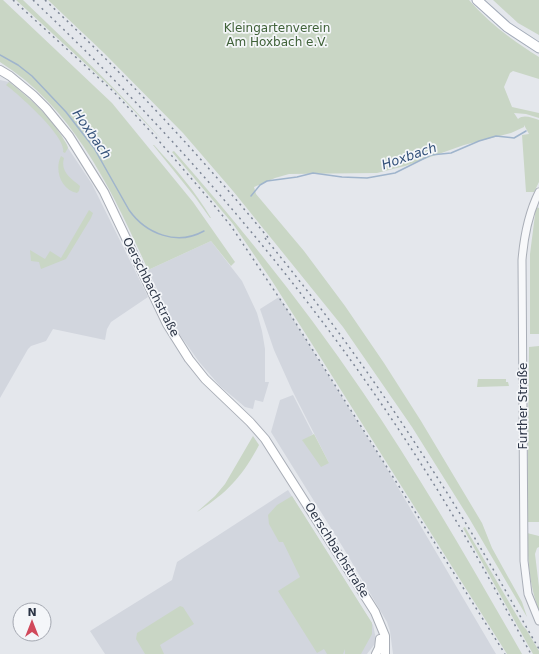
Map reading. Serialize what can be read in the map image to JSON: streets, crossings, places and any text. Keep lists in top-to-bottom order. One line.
{"streets":{"main road":["Oerschbachstraße"],"street":["Further Straße"]},"water":["Hoxbach"],"parks":["Kleingartenverein Am Hoxbach e.V."],"north":"top"}
